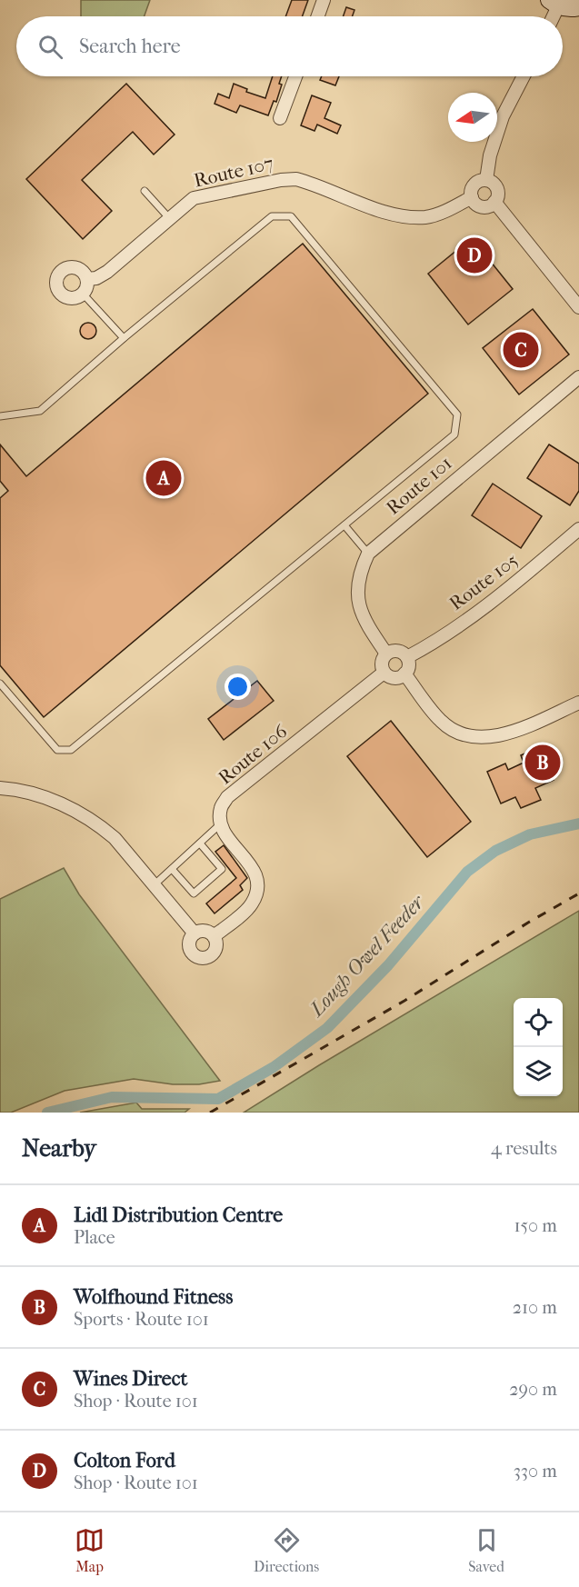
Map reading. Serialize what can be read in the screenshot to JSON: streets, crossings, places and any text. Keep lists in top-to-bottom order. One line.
{"streets":{"street":["Route 107","Route 101","Route 105","Route 106"]},"crossings":[["Route 105","Route 106"]],"water":["Lough Owel Feeder"],"north":"left","page":{"search":"Search here","pins":["D","C","A","B"],"heading":["Nearby","4 results"],"list":[{"mark":"A","name":"Lidl Distribution Centre","note":"Place","value":"150 m"},{"mark":"B","name":"Wolfhound Fitness","note":"Sports · Route 101","value":"210 m"},{"mark":"C","name":"Wines Direct","note":"Shop · Route 101","value":"290 m"},{"mark":"D","name":"Colton Ford","note":"Shop · Route 101","value":"330 m"}],"nav":["Map","Directions","Saved"]}}
